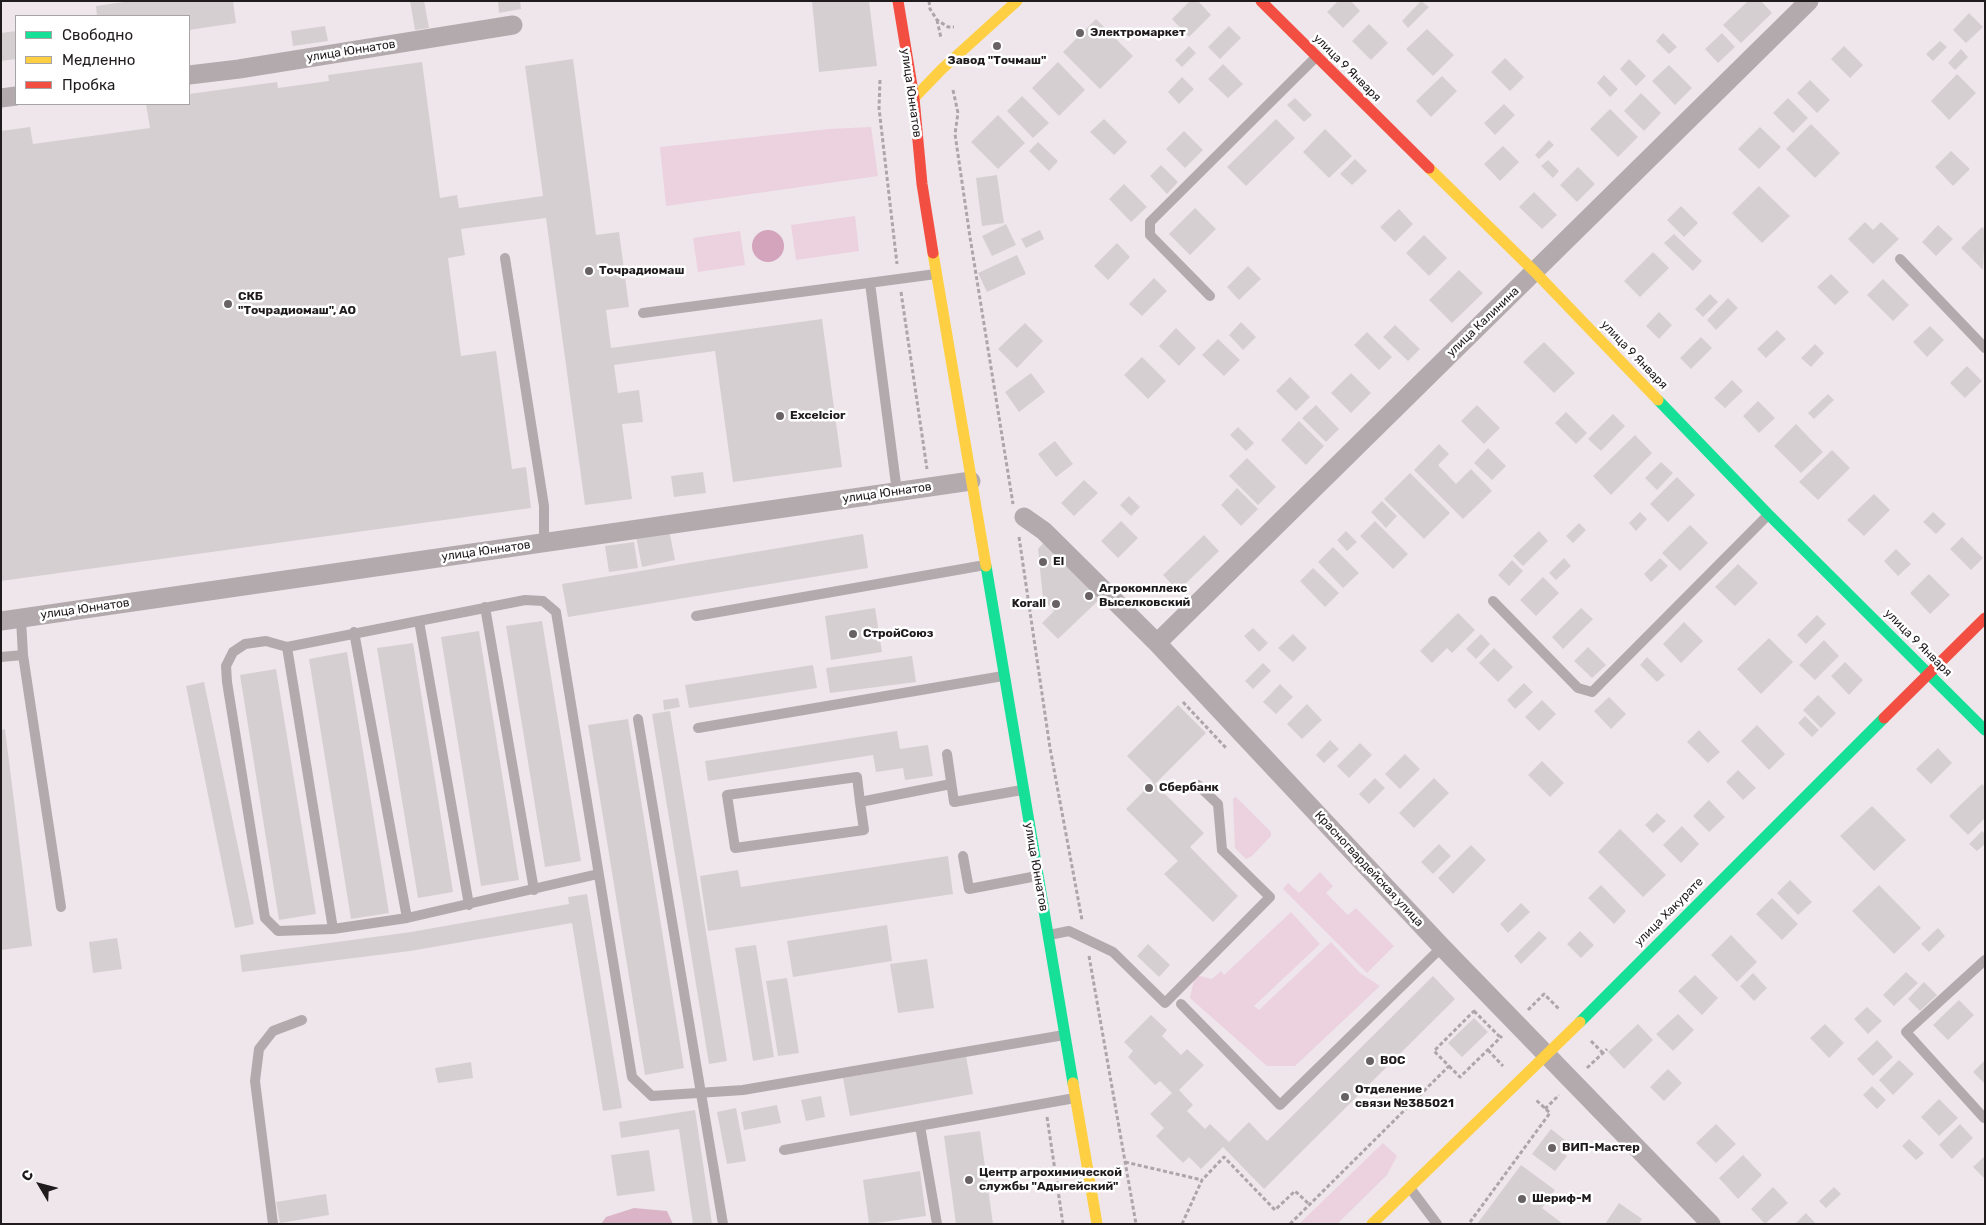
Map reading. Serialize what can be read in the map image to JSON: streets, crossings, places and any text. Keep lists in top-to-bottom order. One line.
{"streets":{"main road":["улица Юннатов","улица 9 Января","улица Хакурате"],"street":["улица Калинина","Красногвардейская улица"]},"crossings":[["улица 9 Января","улица Калинина"],["улица 9 Января","улица Хакурате"],["улица Калинина","Красногвардейская улица"],["Красногвардейская улица","улица Хакурате"]],"places":["Электромаркет","Завод \"Точмаш\"","Точрадиомаш","СКБ \"Точрадиомаш\", АО","Excelcior","El","Агрокомплекс Выселковский","Korall","СтройСоюз","Сбербанк","ВОС","Отделение связи №385021","ВИП-Мастер","Центр агрохимической службы \"Адыгейский\"","Шериф-М"],"legend":["Свободно","Медленно","Пробка"],"north":"top left"}
